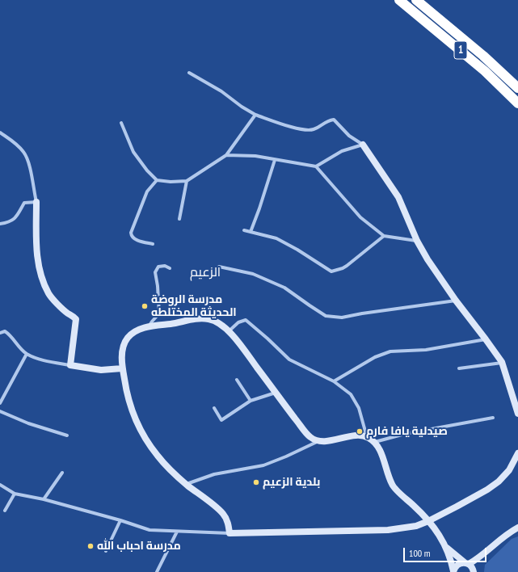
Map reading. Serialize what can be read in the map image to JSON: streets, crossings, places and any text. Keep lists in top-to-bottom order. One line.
{"streets":{"highway":["1"]},"districts":["الزعيم"],"places":["مدرسة الروضة الحديثة المختلطه","صيدلية يافا فارم","بلدية الزعيم","مدرسة احباب الله"],"scale_bar":"100 m"}
